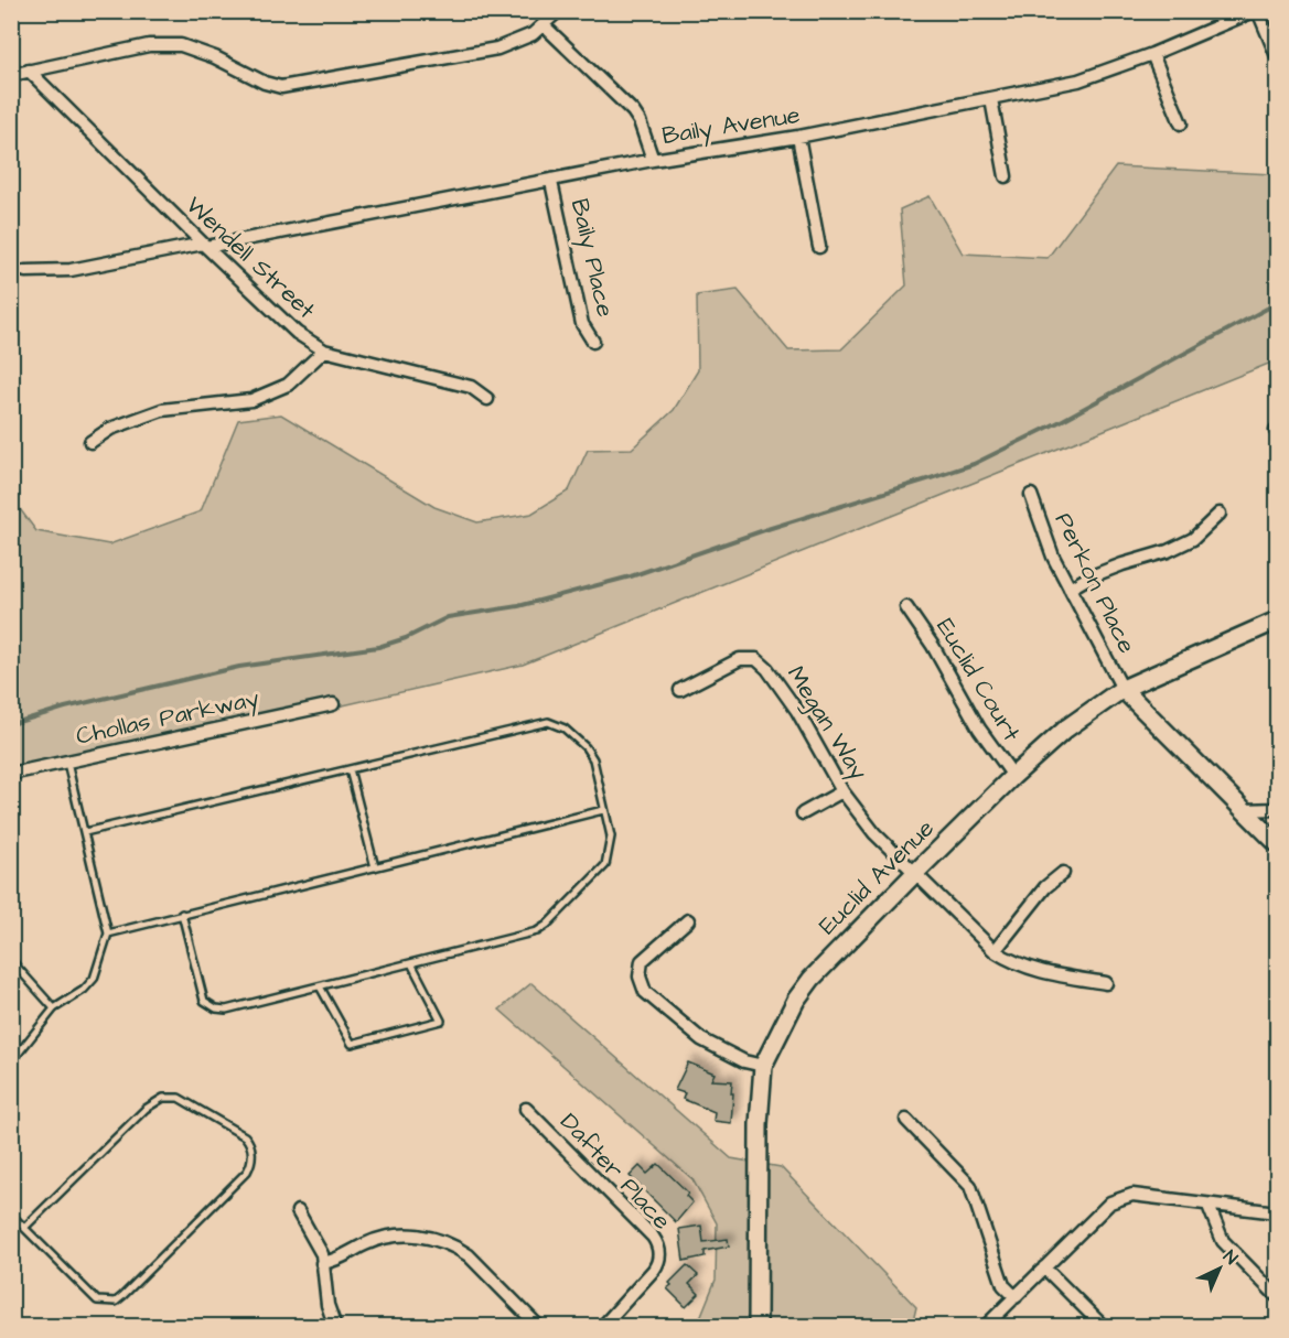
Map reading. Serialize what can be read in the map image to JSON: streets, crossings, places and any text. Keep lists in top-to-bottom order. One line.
{"streets":{"main road":["Euclid Avenue"],"street":["Baily Avenue","Wendell Street","Baily Place","Perkon Place","Euclid Court","Chollas Parkway","Megan Way","Dafter Place"]},"crossings":[["Baily Avenue","Wendell Street"],["Baily Avenue","Baily Place"],["Perkon Place","Euclid Avenue"],["Euclid Court","Euclid Avenue"],["Megan Way","Euclid Avenue"]],"north":"top right"}
